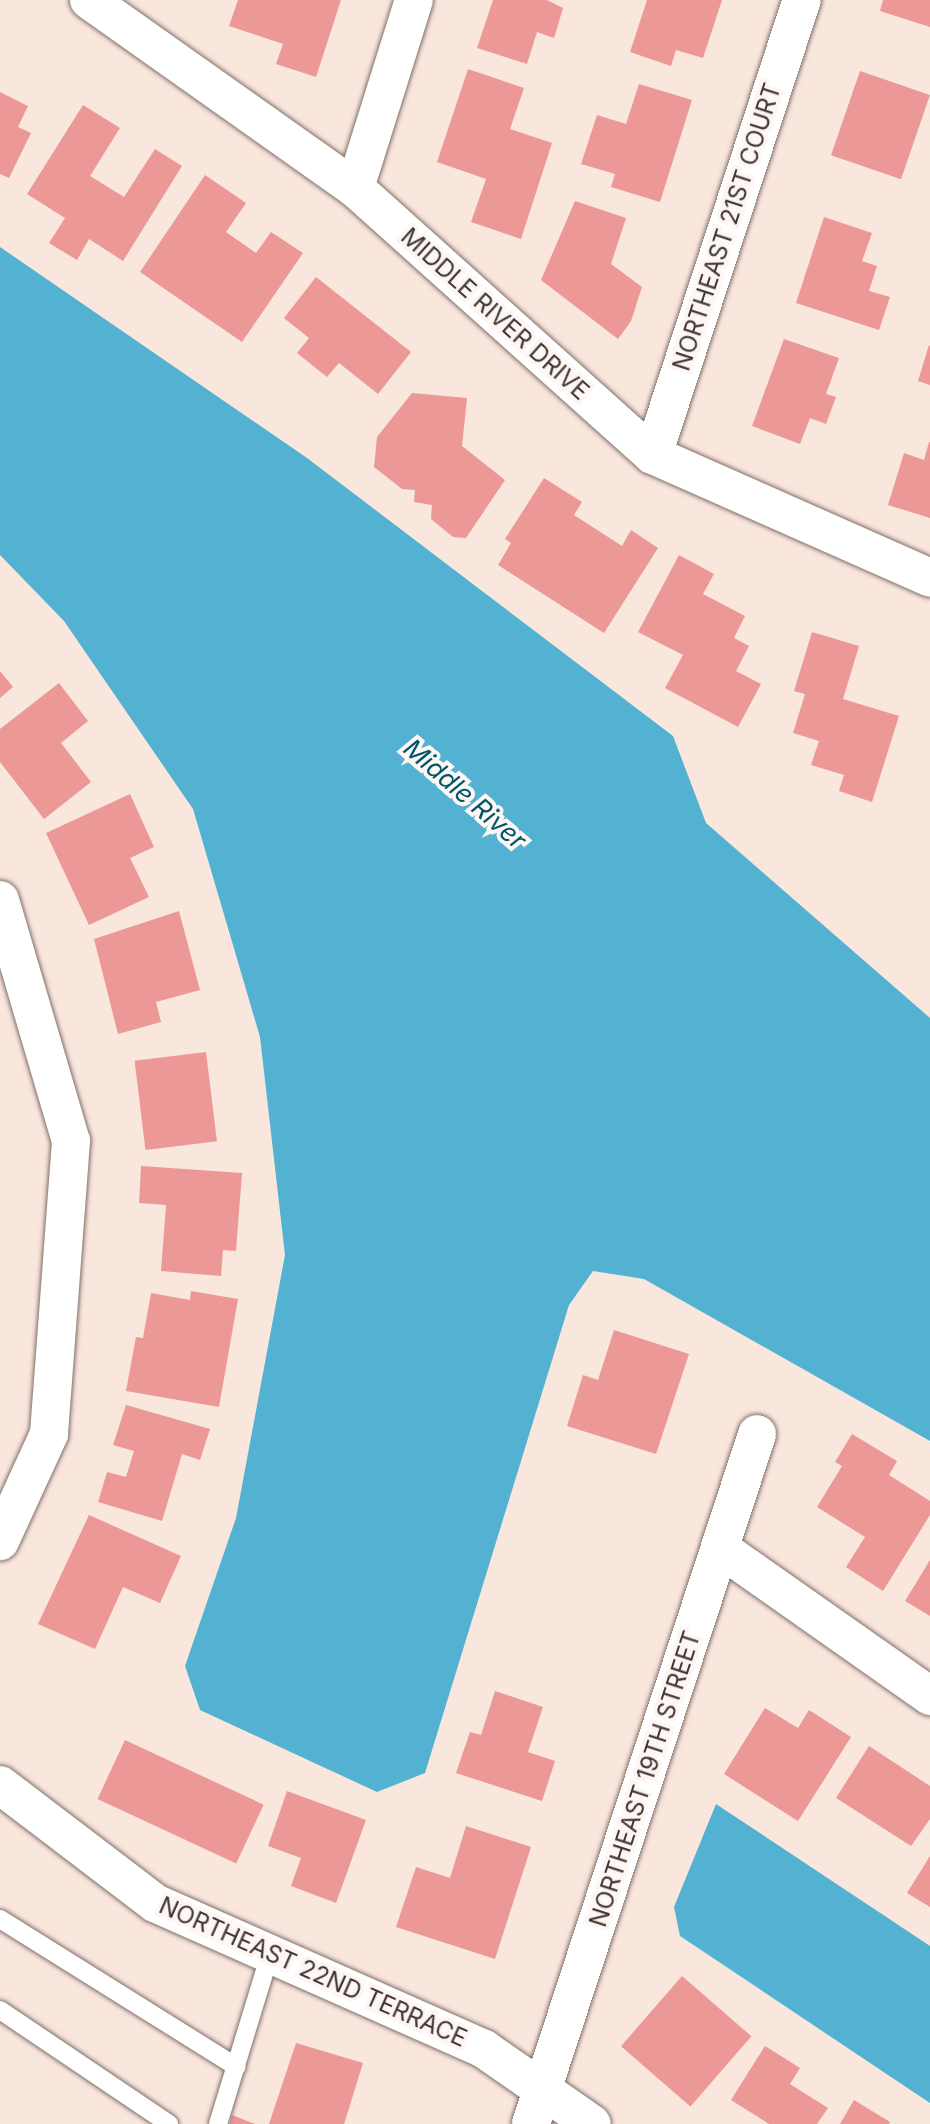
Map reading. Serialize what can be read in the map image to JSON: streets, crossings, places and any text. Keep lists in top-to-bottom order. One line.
{"streets":{"street":["NORTHEAST 21ST COURT","MIDDLE RIVER DRIVE","NORTHEAST 19TH STREET","NORTHEAST 22ND TERRACE"]},"crossings":[["NORTHEAST 21ST COURT","MIDDLE RIVER DRIVE"],["NORTHEAST 19TH STREET","NORTHEAST 22ND TERRACE"]],"water":["Middle River"]}
